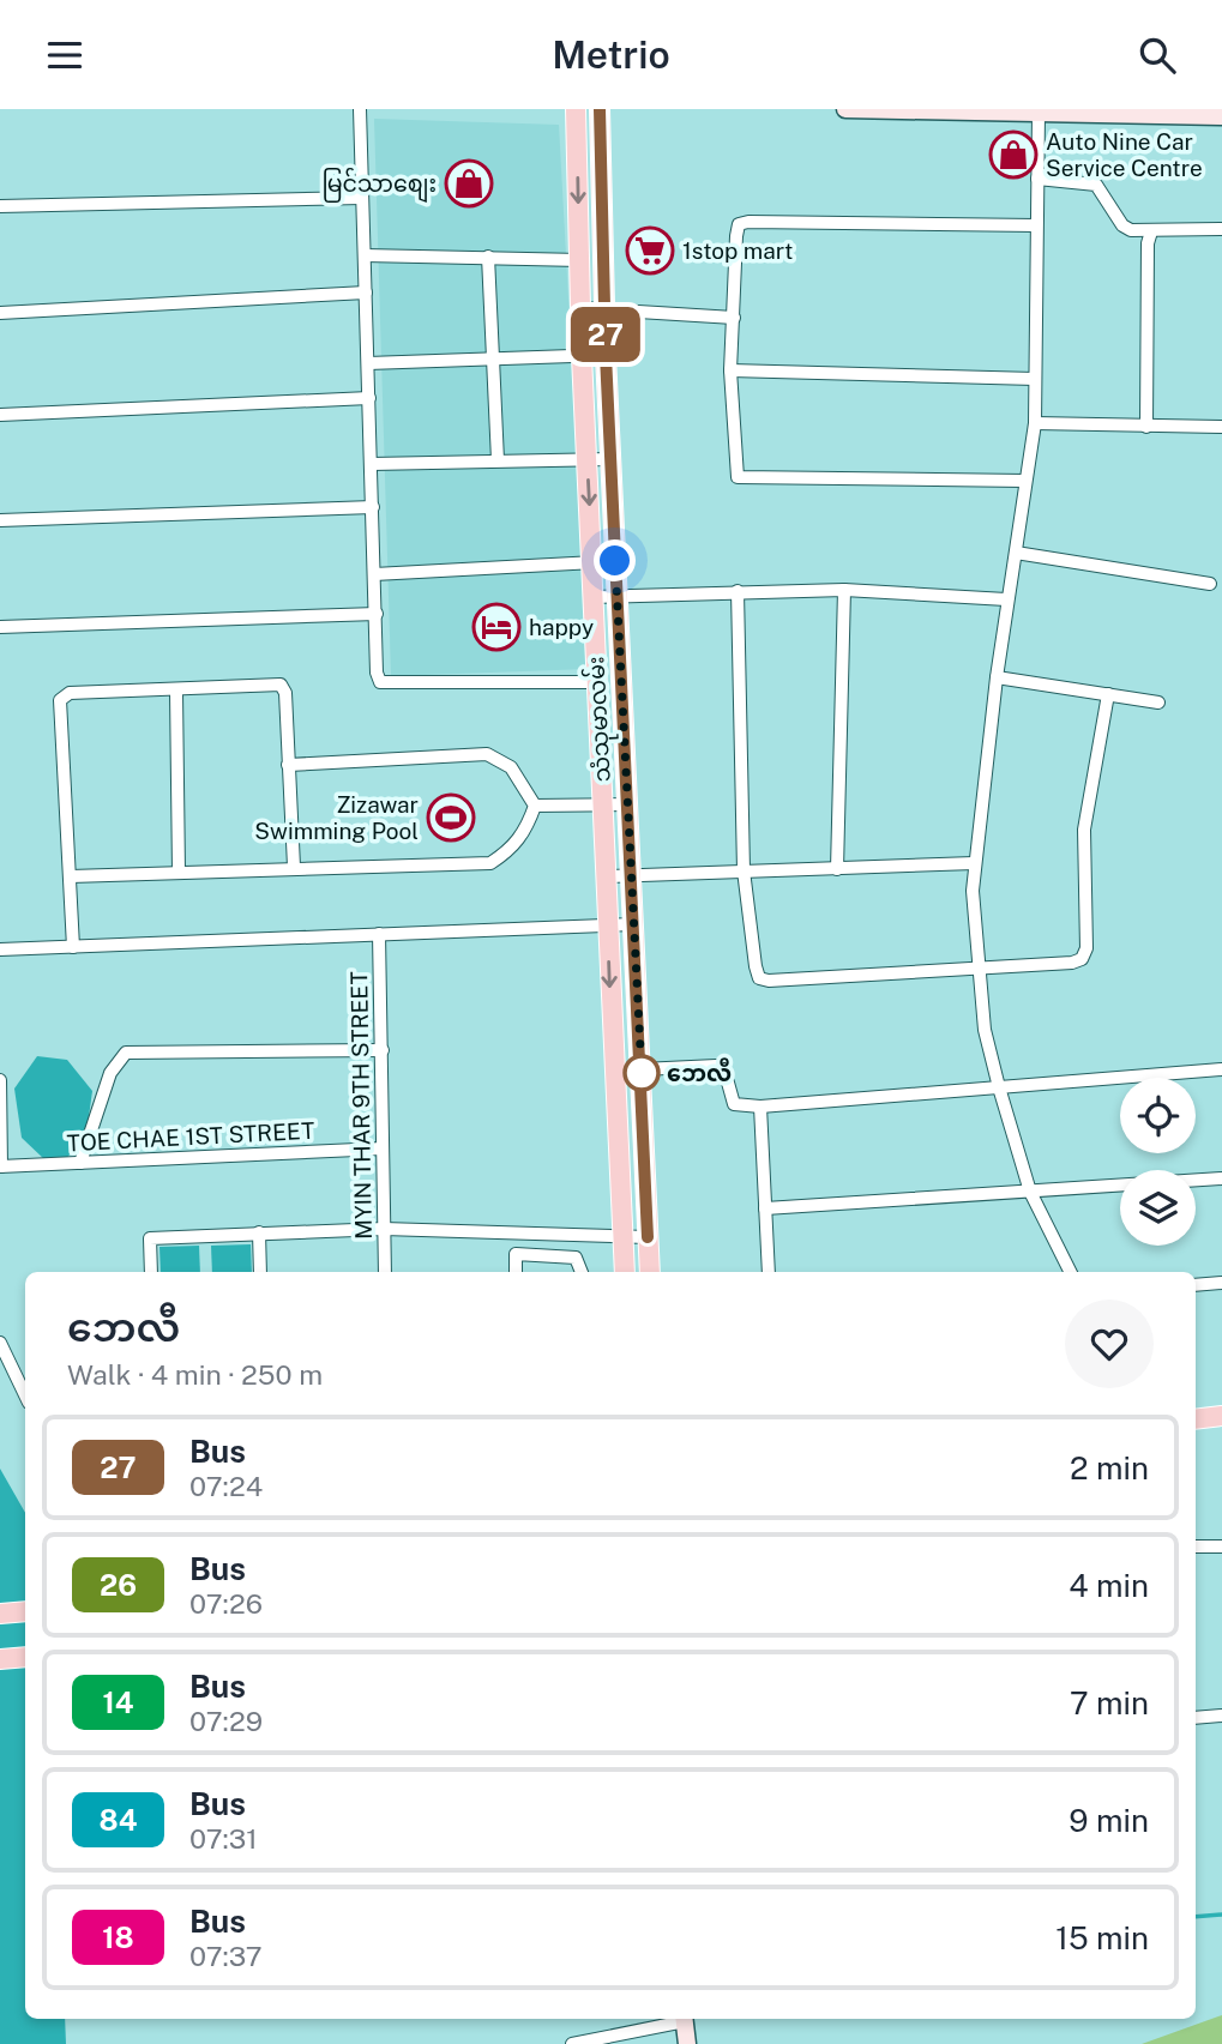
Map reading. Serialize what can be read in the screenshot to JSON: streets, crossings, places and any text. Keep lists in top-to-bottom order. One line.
{"streets":{"main road":["သံသုမာလမ်း"],"street":["MYIN THAR 9TH STREET","TOE CHAE 1ST STREET"]},"crossings":[["MYIN THAR 9TH STREET","TOE CHAE 1ST STREET"]],"places":{"shop":["Auto Nine Car Service Centre","မြင်သာစျေး"],"supermarket":["1stop mart"],"hotel":["happy"],"sports":["Zizawar Swimming Pool"],"other":["ဘေလီ"]},"lines":["bus line 27"],"page":{"header":"Metrio","on_map":"27","heading":["ဘေလီ","Walk · 4 min · 250 m"],"list":[{"mark":"27","name":"Bus","note":"07:24","value":"2 min"},{"mark":"26","name":"Bus","note":"07:26","value":"4 min"},{"mark":"14","name":"Bus","note":"07:29","value":"7 min"},{"mark":"84","name":"Bus","note":"07:31","value":"9 min"},{"mark":"18","name":"Bus","note":"07:37","value":"15 min"}]}}
